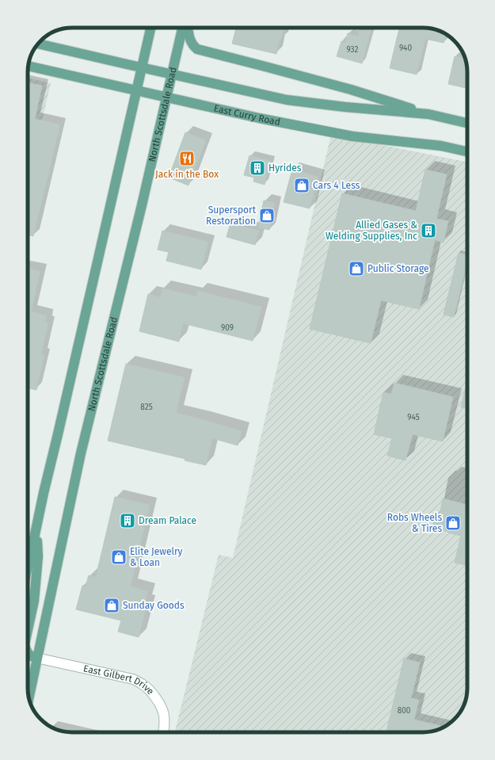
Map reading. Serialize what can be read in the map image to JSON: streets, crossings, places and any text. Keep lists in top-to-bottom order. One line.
{"streets":{"main road":["North Scottsdale Road","East Curry Road"],"street":["East Gilbert Drive"]},"crossings":[["North Scottsdale Road","East Curry Road"],["North Scottsdale Road","East Gilbert Drive"]],"places":{"restaurant":["Jack in the Box"],"building":["Hyrides","Allied Gases & Welding Supplies, Inc","Dream Palace"],"shop":["Cars 4 Less","Supersport Restoration","Public Storage","Robs Wheels & Tires","Elite Jewelry & Loan","Sunday Goods"]},"house_numbers":["940","932","909","825","945","800"]}
